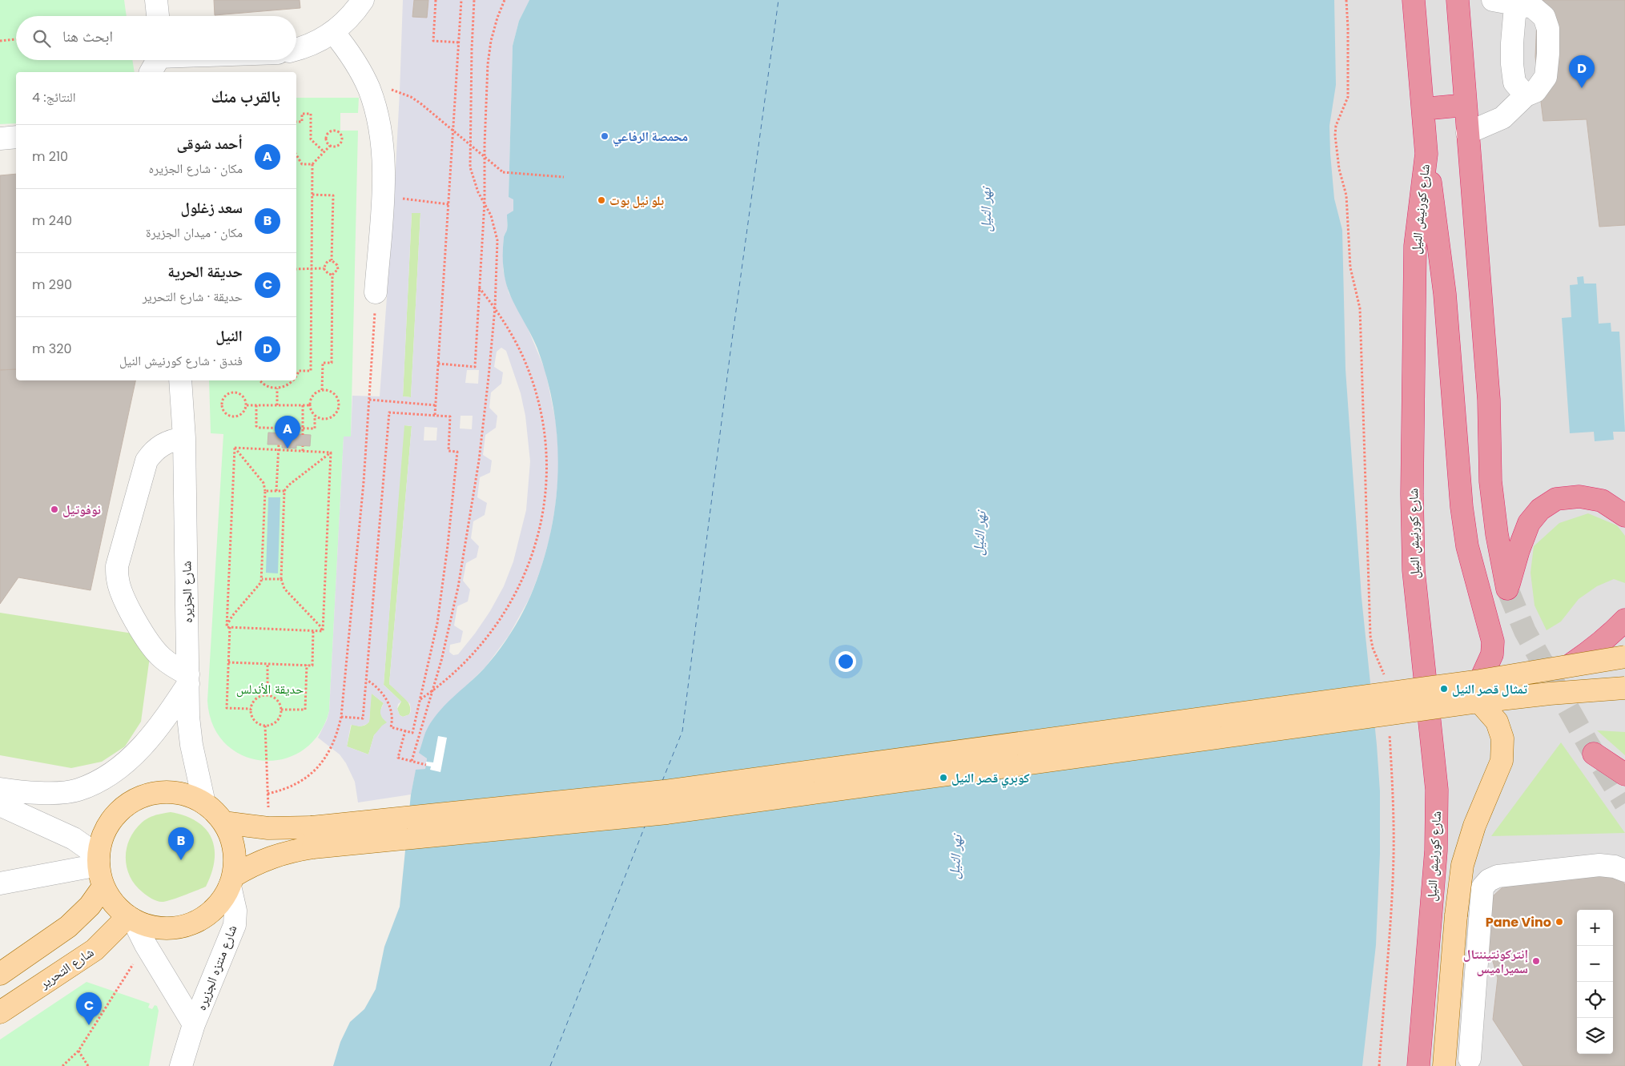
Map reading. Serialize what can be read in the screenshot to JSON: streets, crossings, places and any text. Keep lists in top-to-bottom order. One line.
{"streets":{"highway":["شارع كورنيش النيل"],"main road":["شارع التحرير"],"street":["شارع الجزيره","شارع منتزه الجزيره"]},"crossings":[["شارع الجزيره","شارع التحرير"],["شارع الجزيره","شارع منتزه الجزيره"],["شارع التحرير","شارع منتزه الجزيره"]],"water":["نهر النيل"],"parks":["حديقة الأندلس"],"places":["محمصة الرفاعي","بلو نيل بوت","نوفوتيل","تمثال قصر النيل","كوبري قصر النيل","Pane Vino","إنتركونتيننتال سميراميس"],"page":{"search":"ابحث هنا","pins":["D","A","B","C"],"heading":["بالقرب منك","النتائج: 4"],"list":[{"mark":"A","name":"أحمد شوقى","note":"مكان · شارع الجزيره","value":"210 m"},{"mark":"B","name":"سعد زغلول","note":"مكان · ميدان الجزيرة","value":"240 m"},{"mark":"C","name":"حديقة الحرية","note":"حديقة · شارع التحرير","value":"290 m"},{"mark":"D","name":"النيل","note":"فندق · شارع كورنيش النيل","value":"320 m"}],"map_buttons":["+","−"]}}
